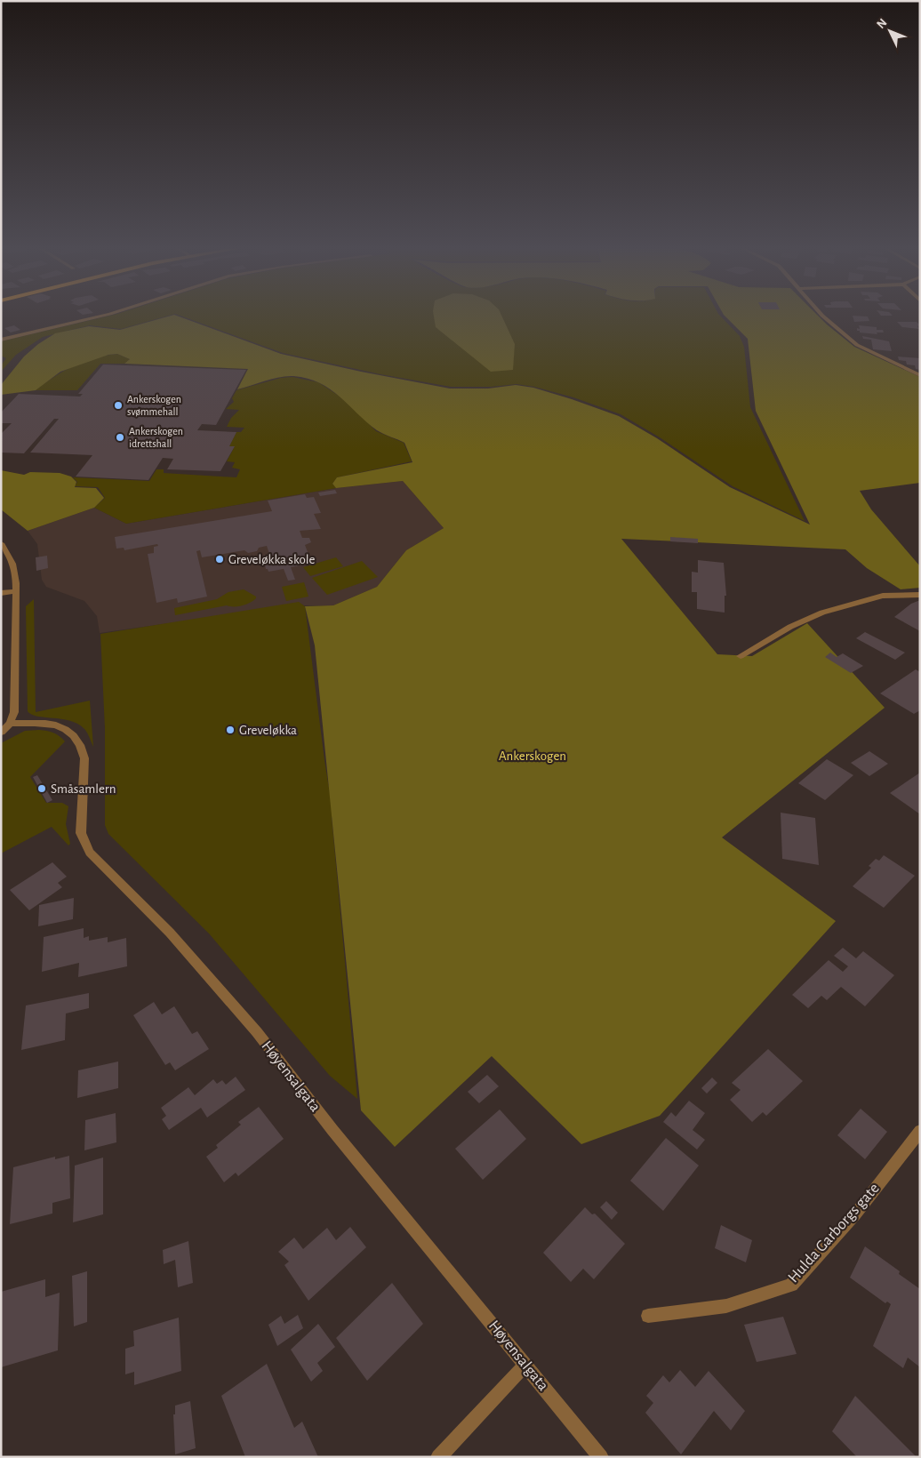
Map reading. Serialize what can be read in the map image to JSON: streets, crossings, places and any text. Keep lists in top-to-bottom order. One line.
{"streets":{"street":["Høyensalgata","Hulda Garborgs gate"]},"parks":["Ankerskogen"],"places":["Ankerskogen svømmehall","Ankerskogen idrettshall","Greveløkka skole","Greveløkka","Småsamlern"],"north":"top left"}
